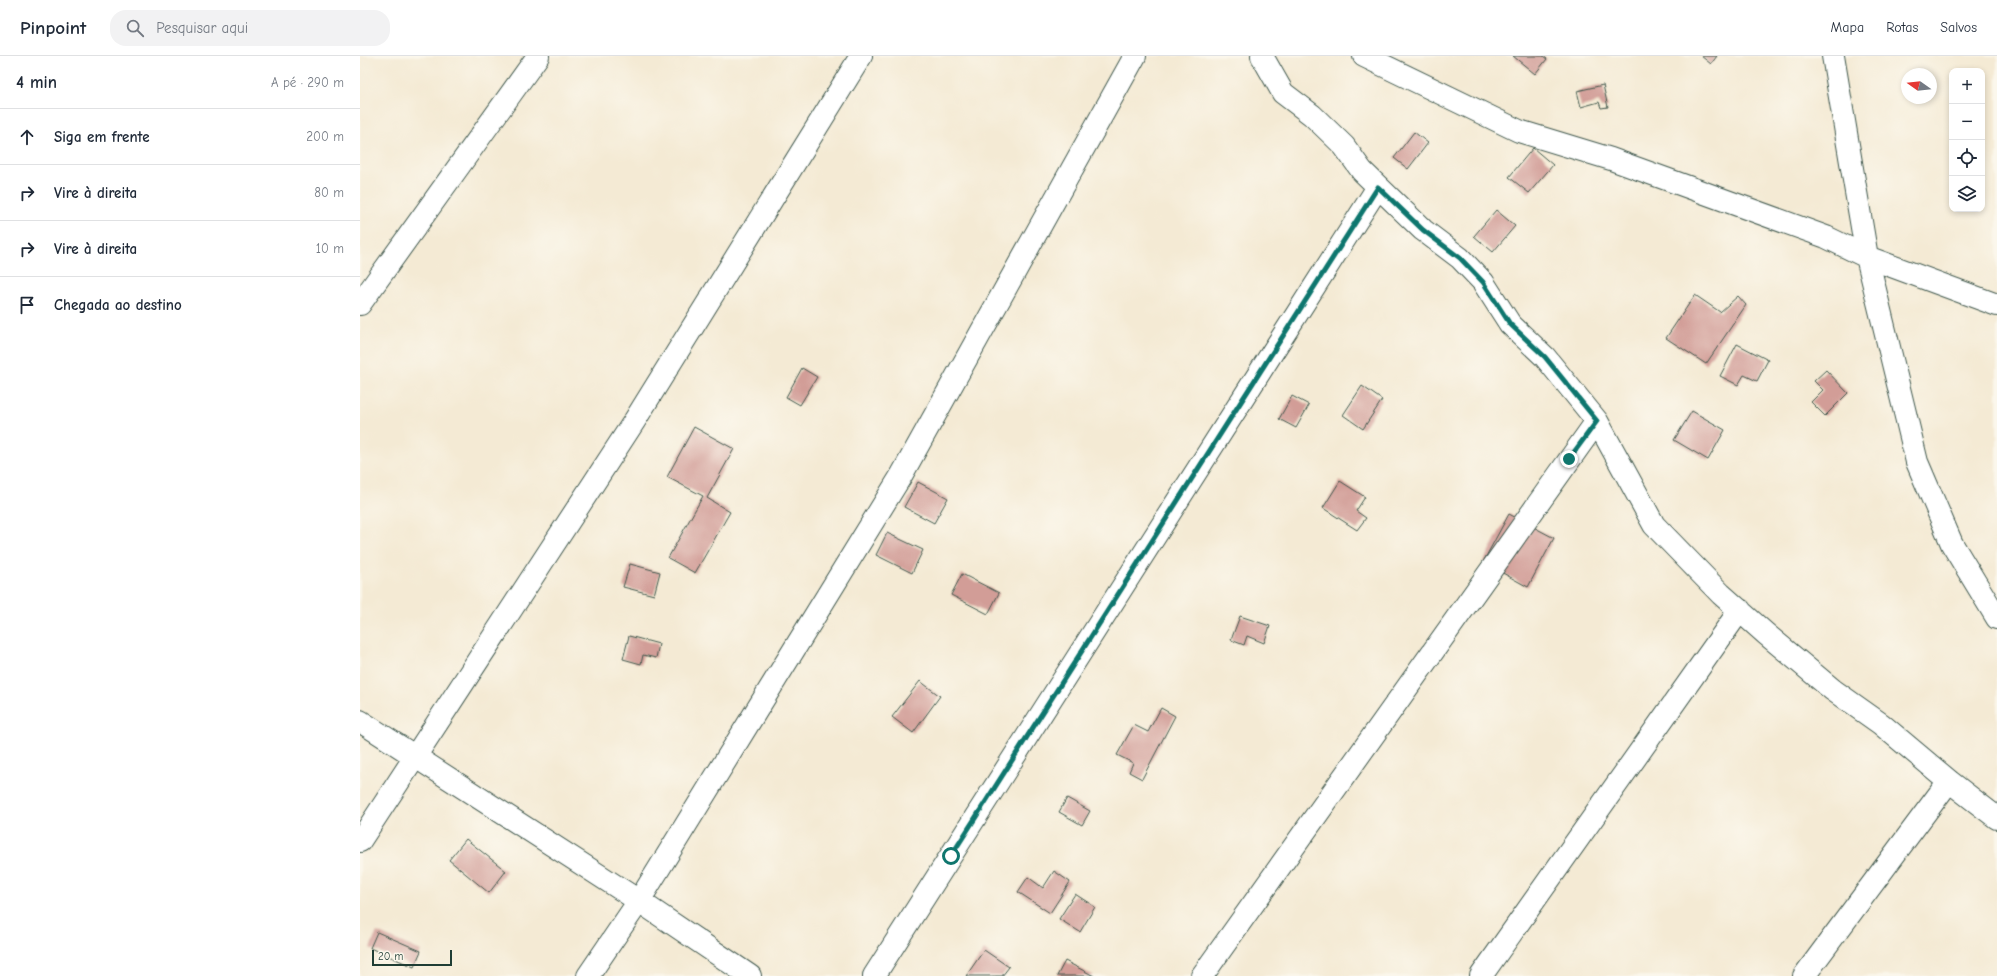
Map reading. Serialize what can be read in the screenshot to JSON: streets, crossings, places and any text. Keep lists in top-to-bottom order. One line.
{"scale_bar":"20 m","north":"left","page":{"header":"Pinpoint","search":"Pesquisar aqui","nav":["Mapa","Rotas","Salvos"],"heading":["4 min","A pé · 290 m"],"map_buttons":["+","−"],"list":[["Siga em frente","200 m"],["Vire à direita","80 m"],["Vire à direita","10 m"],"Chegada ao destino"],"scale":"20 m"}}
